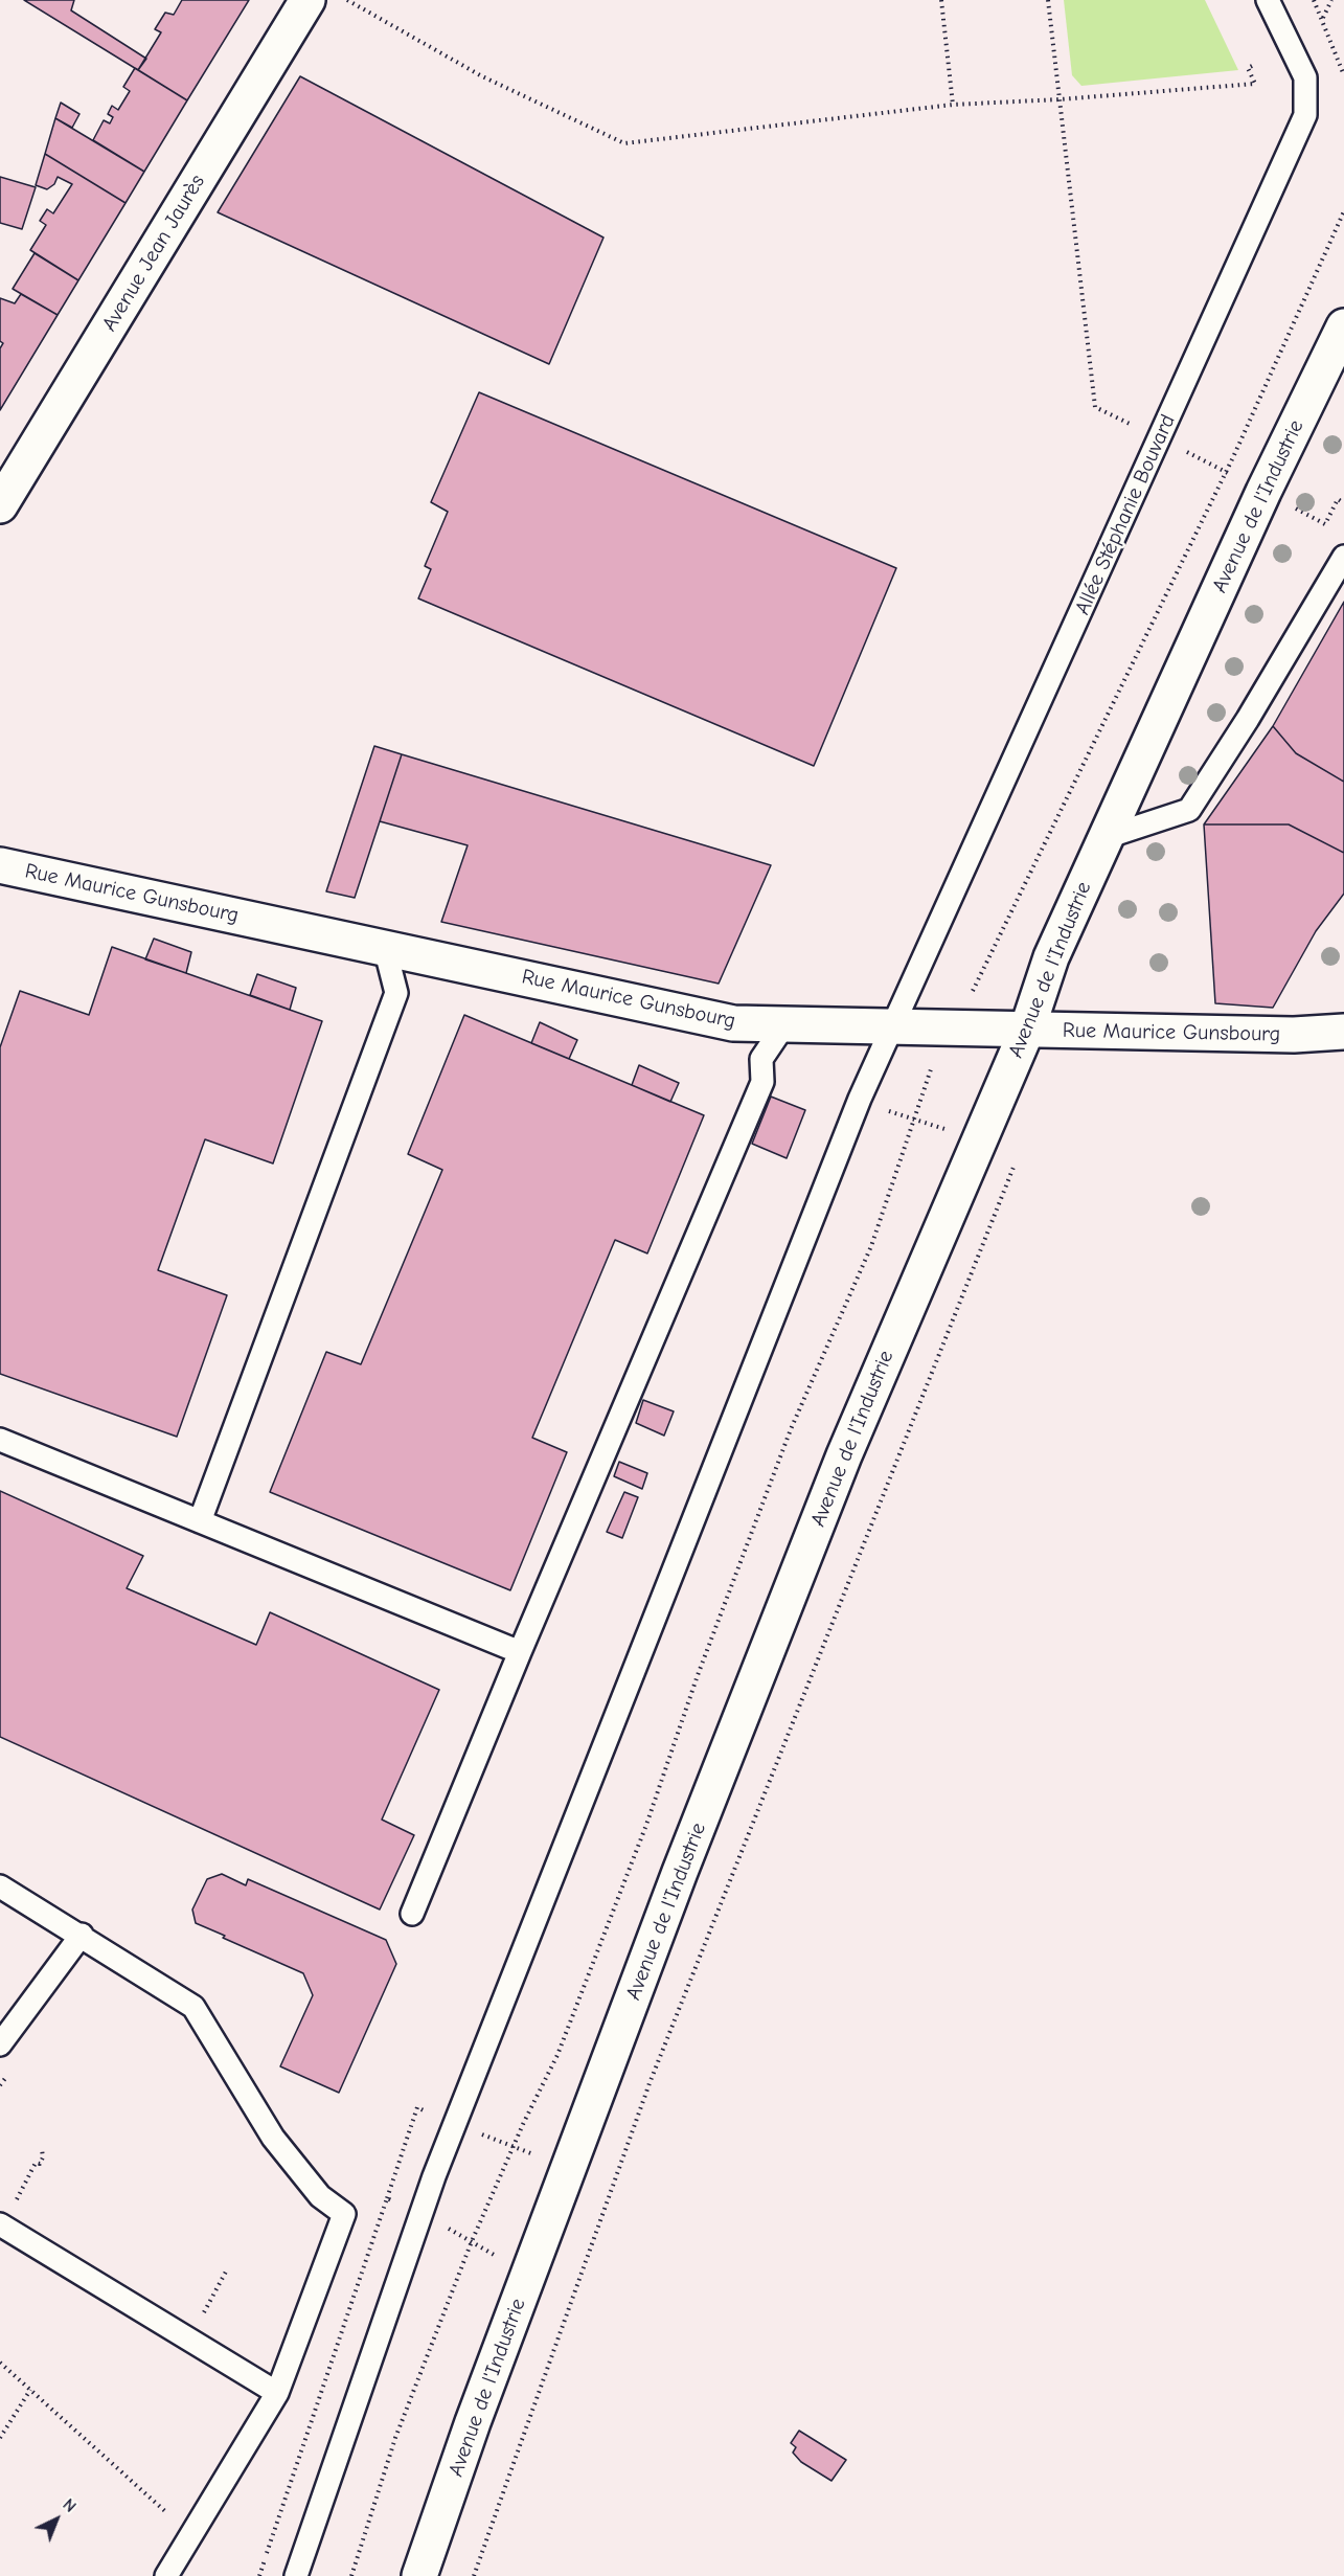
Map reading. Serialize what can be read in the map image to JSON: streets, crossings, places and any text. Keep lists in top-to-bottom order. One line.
{"streets":{"main road":["Avenue Jean Jaurès","Avenue de l'Industrie","Rue Maurice Gunsbourg"],"lane":["Allée Stéphanie Bouvard"]},"crossings":[["Avenue de l'Industrie","Rue Maurice Gunsbourg"],["Allée Stéphanie Bouvard","Rue Maurice Gunsbourg"]],"north":"top right"}
